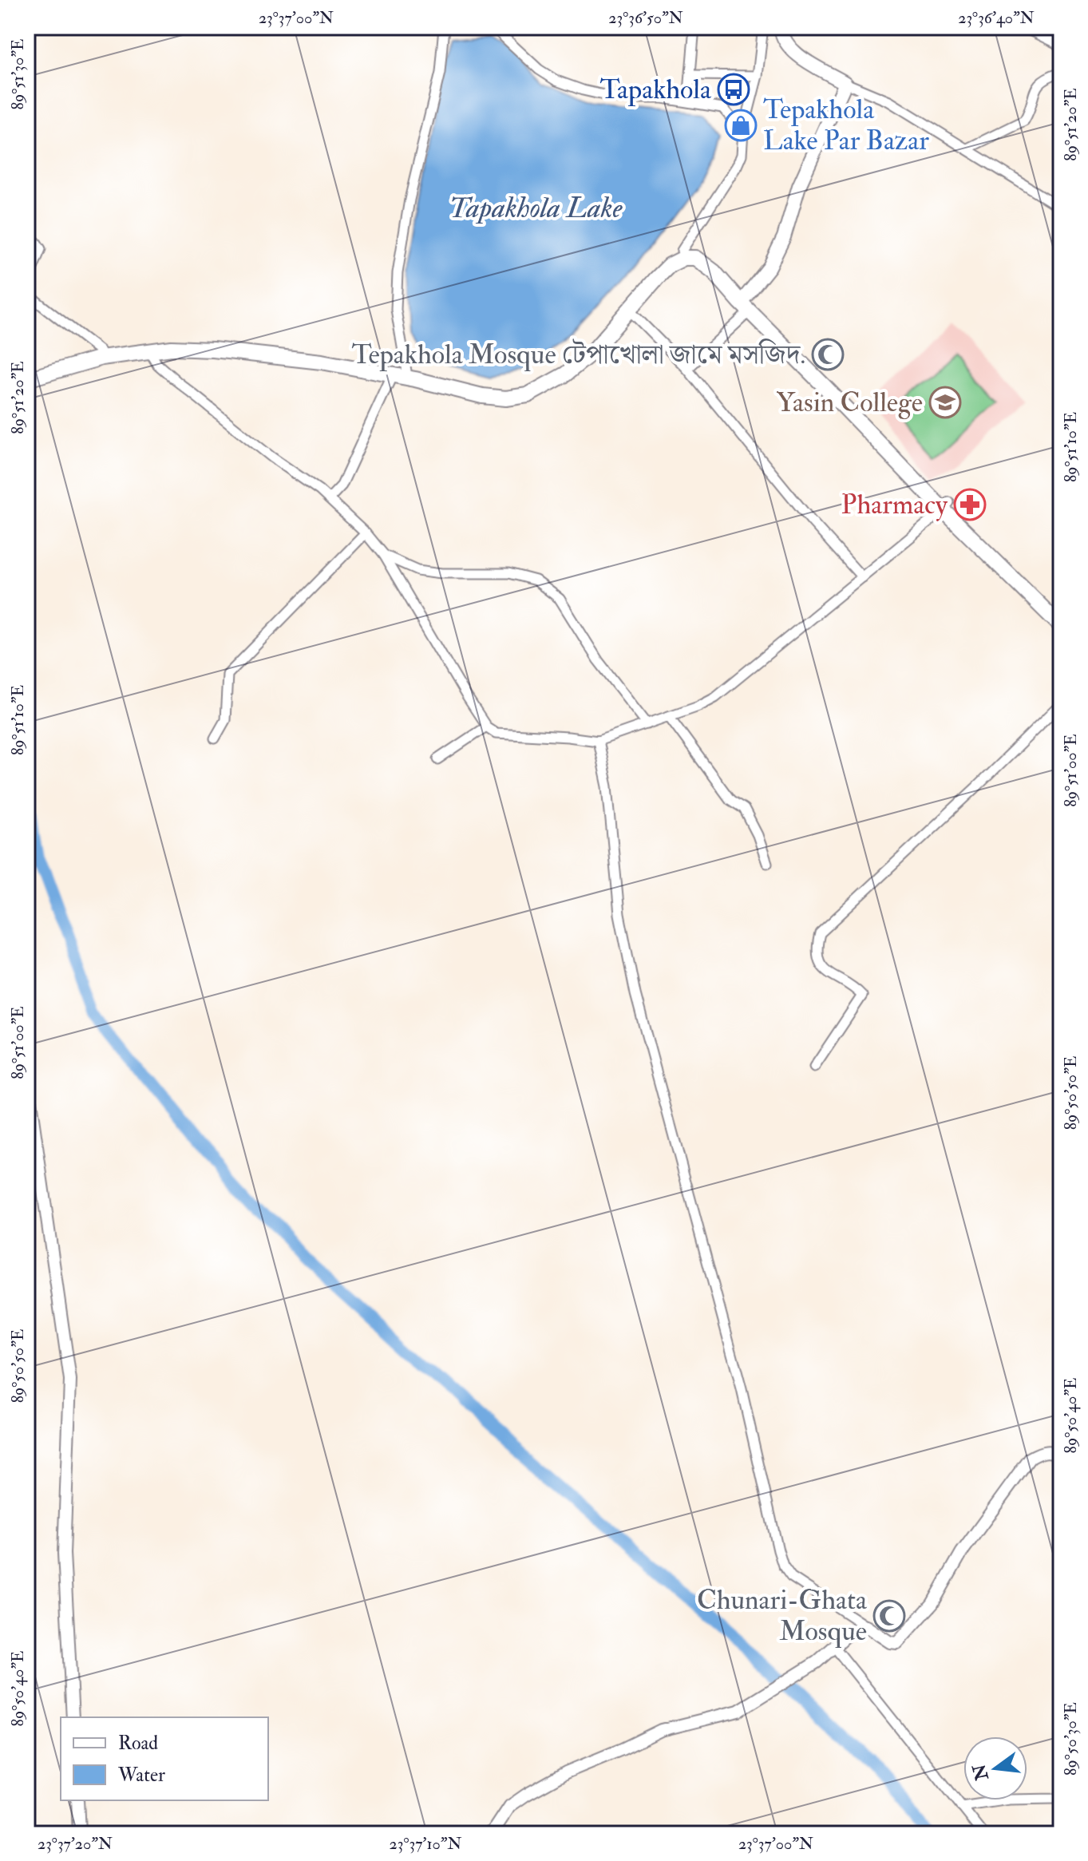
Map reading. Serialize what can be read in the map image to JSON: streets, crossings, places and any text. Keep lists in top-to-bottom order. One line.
{"water":["Tapakhola Lake"],"places":{"bus stop":["Tapakhola"],"shop":["Tepakhola Lake Par Bazar"],"mosque":["Tepakhola Mosque টেপাখোলা জামে মসজিদ.","Chunari-Ghata Mosque"],"school or university":["Yasin College"],"pharmacy":["Pharmacy"]},"legend":["Road","Water"],"north":"left","coordinates":["23°37'00\"N","23°36'50\"N","23°36'40\"N","89°51'30\"E","89°51'20\"E","89°51'10\"E","89°51'00\"E","89°50'50\"E","89°50'40\"E","89°50'30\"E","23°37'20\"N","23°37'10\"N"]}
